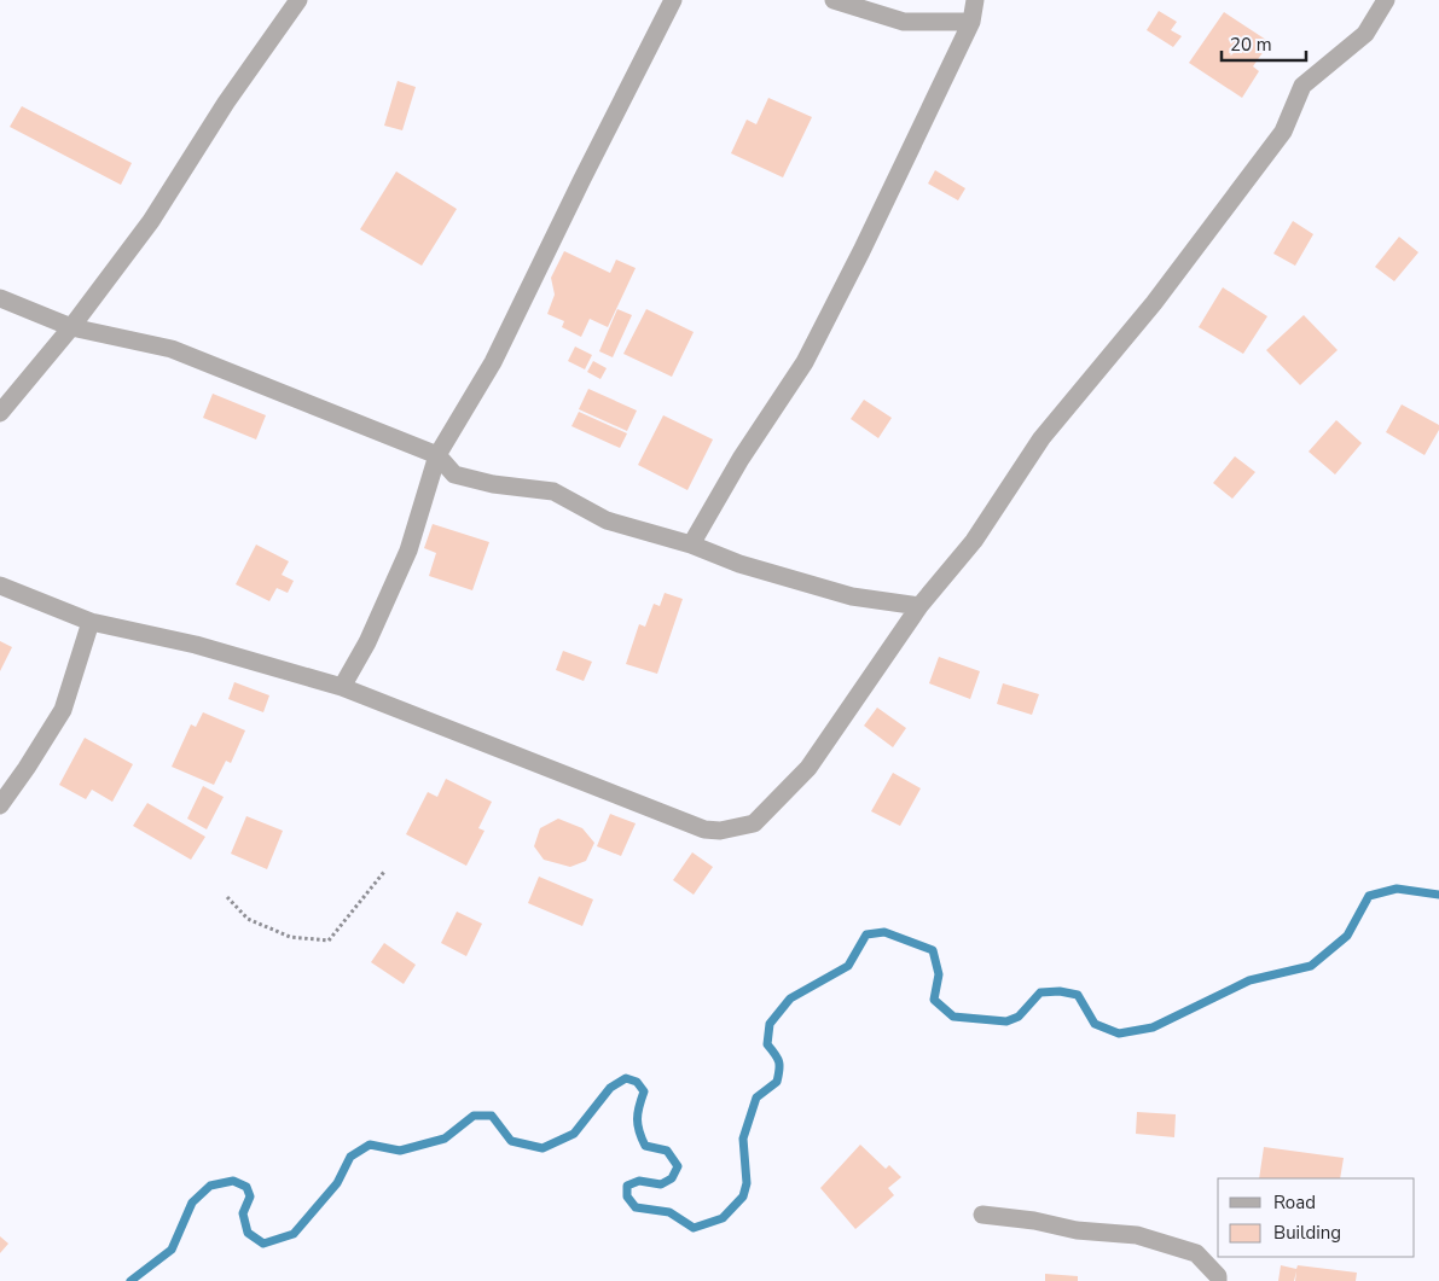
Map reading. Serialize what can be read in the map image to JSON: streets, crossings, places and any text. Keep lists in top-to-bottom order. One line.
{"legend":["Road","Building"],"scale_bar":"20 m"}
